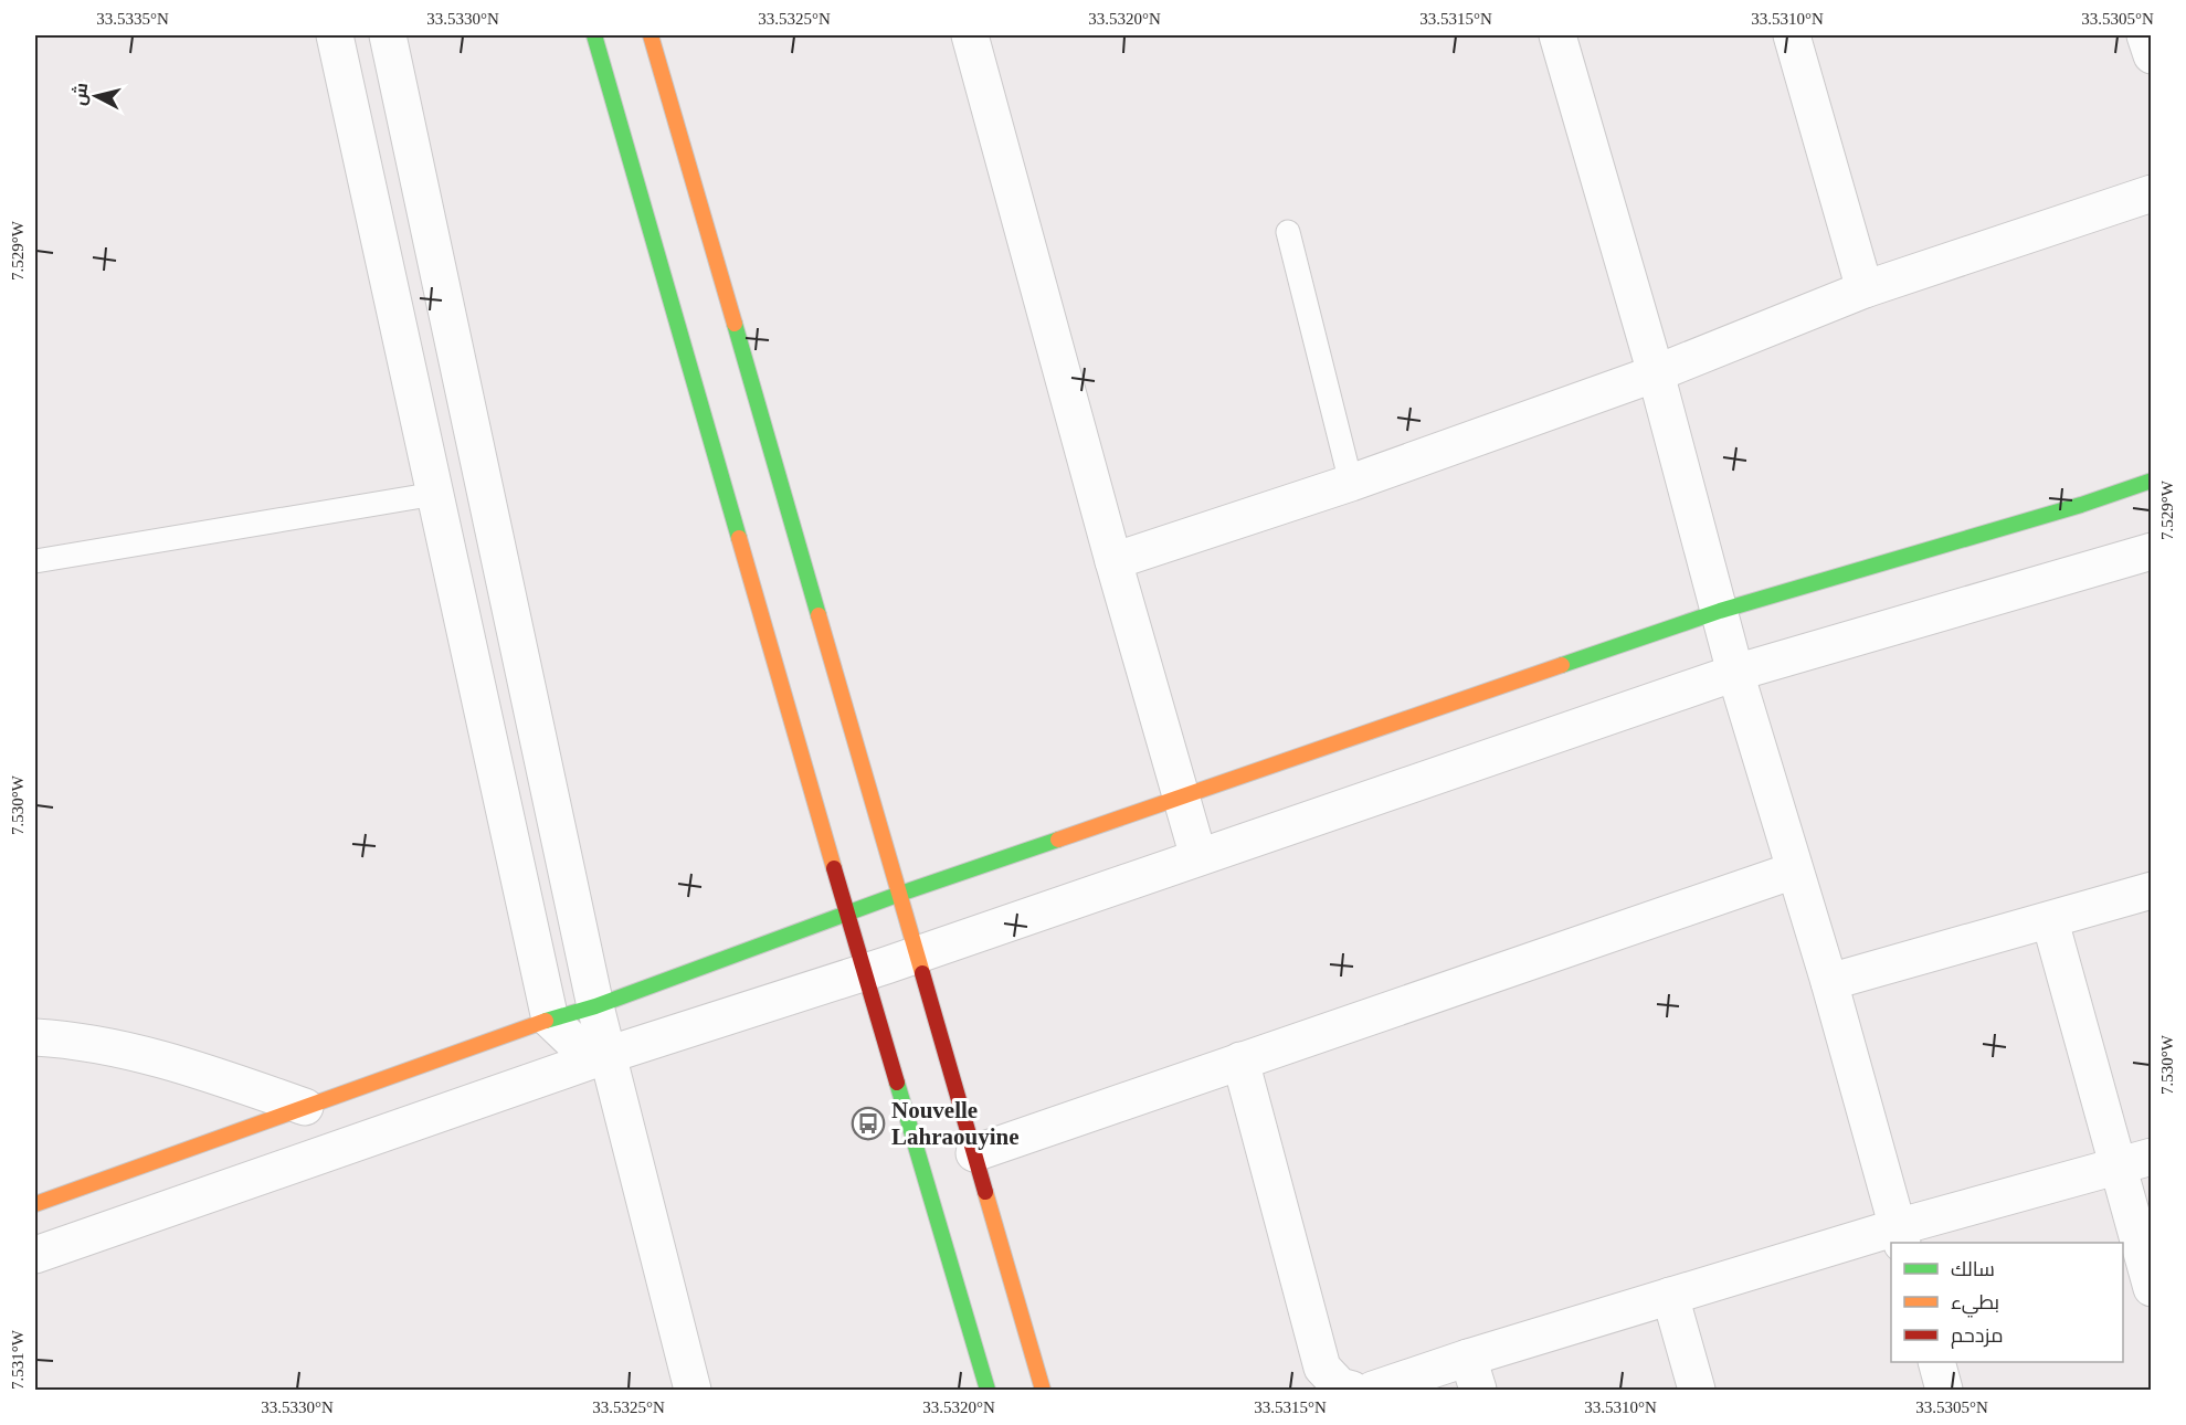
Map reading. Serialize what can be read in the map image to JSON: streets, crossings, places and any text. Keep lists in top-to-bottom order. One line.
{"places":{"bus stop":["Nouvelle Lahraouyine"]},"legend":["سالك","بطيء","مزدحم"],"north":"left","coordinates":["33.5335°N","33.5330°N","33.5325°N","33.5320°N","33.5315°N","33.5310°N","33.5305°N","7.529°W","7.530°W","7.531°W"]}
